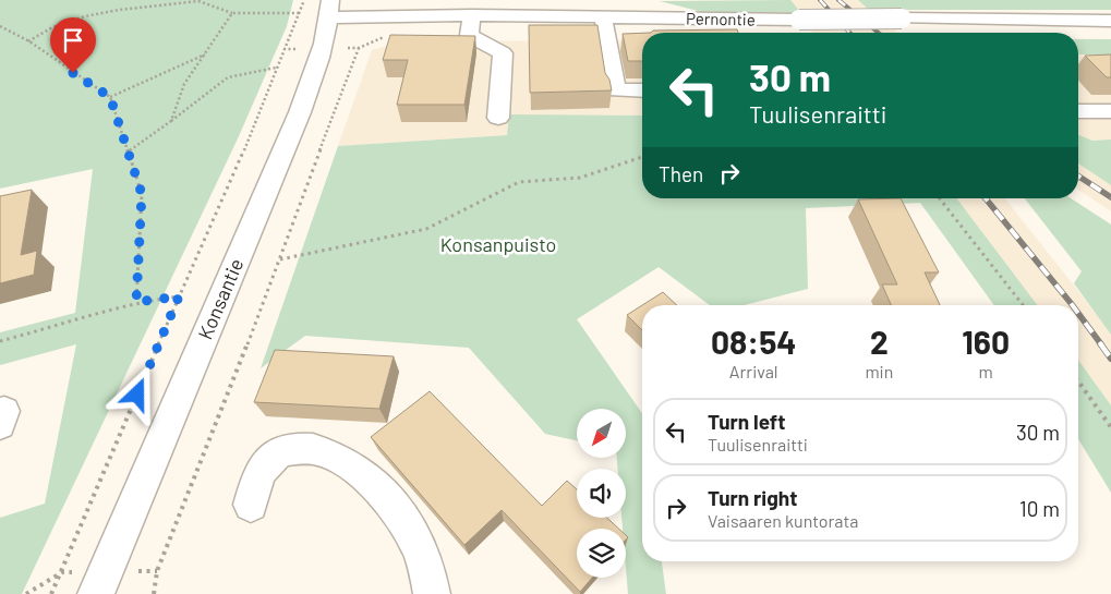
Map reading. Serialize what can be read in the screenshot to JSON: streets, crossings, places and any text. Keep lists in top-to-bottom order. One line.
{"streets":{"street":["Pernontie","Konsantie"]},"crossings":[["Pernontie","Konsantie"]],"parks":["Konsanpuisto"],"north":"bottom left","page":{"turn":["30 m","Tuulisenraitti"],"then":"Then","eta":["08:54","Arrival","2","min","160","m"],"list":[{"name":"Turn left","note":"Tuulisenraitti","value":"30 m"},{"name":"Turn right","note":"Vaisaaren kuntorata","value":"10 m"}]}}
